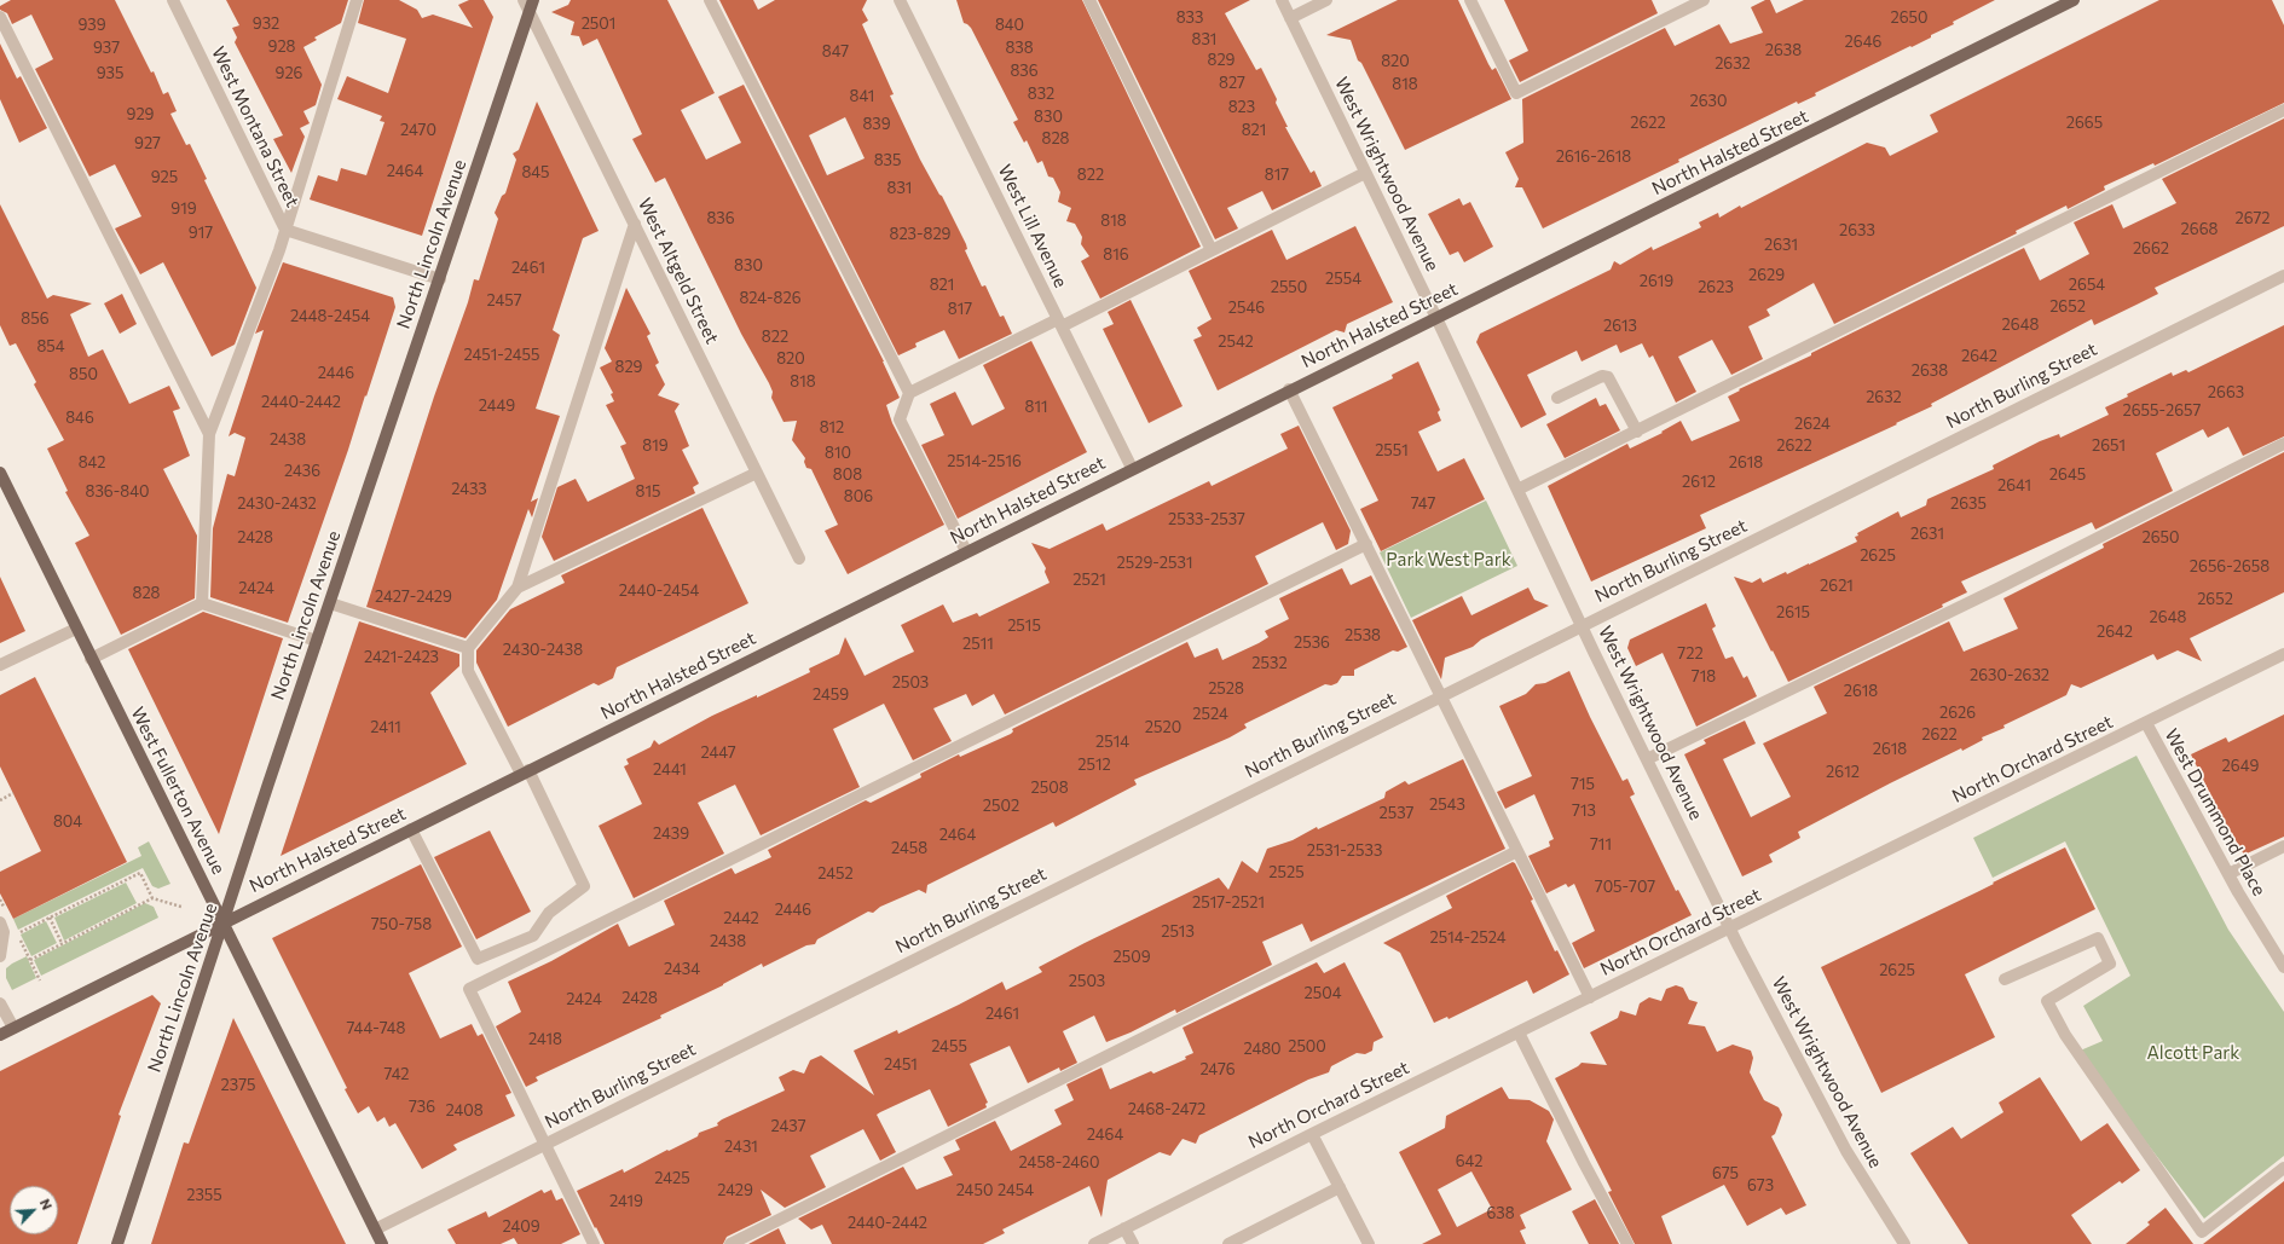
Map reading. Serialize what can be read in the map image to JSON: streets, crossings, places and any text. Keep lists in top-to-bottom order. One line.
{"streets":{"main road":["North Halsted Street","North Lincoln Avenue","West Fullerton Avenue"],"street":["West Montana Street","West Wrightwood Avenue","West Lill Avenue","West Altgeld Street","North Burling Street","North Orchard Street","West Drummond Place"]},"crossings":[["West Montana Street","North Lincoln Avenue"],["North Halsted Street","West Wrightwood Avenue"],["North Halsted Street","West Lill Avenue"],["North Halsted Street","North Lincoln Avenue"],["North Halsted Street","West Fullerton Avenue"],["West Wrightwood Avenue","North Burling Street"],["West Wrightwood Avenue","North Orchard Street"],["North Lincoln Avenue","West Altgeld Street"],["North Lincoln Avenue","West Fullerton Avenue"],["North Burling Street","West Fullerton Avenue"],["North Orchard Street","West Drummond Place"]],"parks":["Park West Park","Alcott Park"],"house_numbers":["833","2650","932","2501","939","840","831","2646","928","937","838","2638","847","829","820","2632","836","935","926","827","818","832","841","2630","823","929","830","2622","2665","839","2470","821","828","927","2616-2618","835","2464","845","822","817","925","831","919","836","2672","818","2668","2633","917","823-829","2631","2662","816","830","2461","2629","2554","2619","821","2654","2550","2623","824-826","2457","2652","2546","817","2448-2454","856","2648","2613","822","2542","854","2451-2455","2642","820","829","2638","2446","850","818","2663","2632","2440-2442","2449","811","2655-2657","846","2624","812","2438","819","2622","2651","2551","810","2514-2516","842","2618","2436","808","2645","2612","2641","2433","836-840","815","806","2430-2432","747","2635","2533-2537","2631","2428","2650","2625","2529-2531","2656-2658","2521","2621","2424","2440-2454","828","2427-2429","2652","2615","2648","2515","2642","2538","2536","2511","2430-2438","722","2421-2423","2532","2630-2632","718","2503","2528","2618","2459","2626","2524","2411","2520","2622","2514","2618","2447","2512","2649","2441","2612","715","2508","2543","2502","713","2537","804","2439","2464","711","2458","2531-2533","2525","2452","705-707","2517-2521","2446","2442","750-758","2513","2514-2524","2438","2509","2434","2625","2503","2504","2428","2424","2461","744-748","2418","2455","2500","2480","2451","2476","742","2375","736","2468-2472","2408","2437","2464","2431","642","2458-2460","675","2425","673","2429","2450","2454","2355","2419","638","2440-2442","2409"],"north":"top right"}
